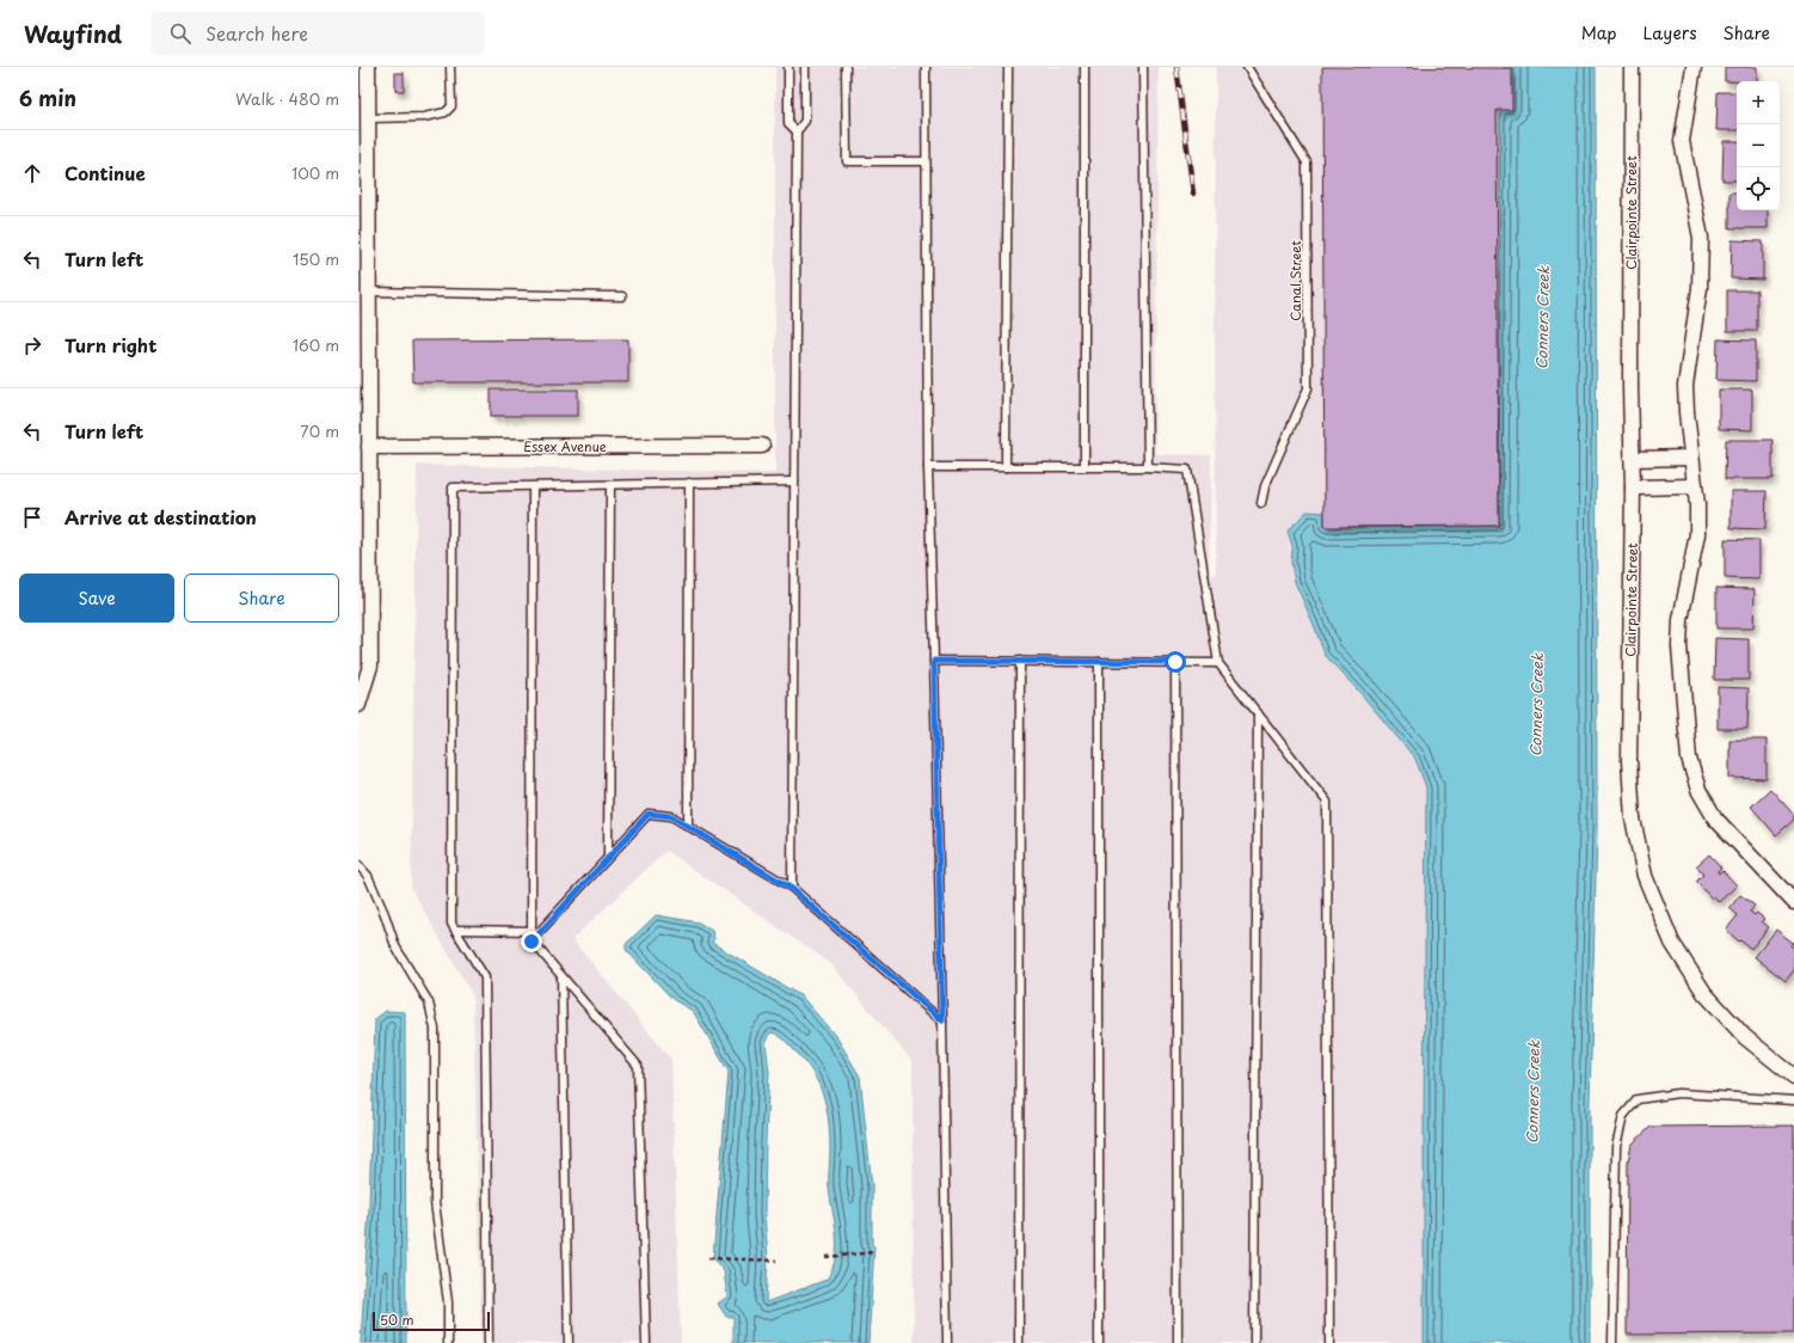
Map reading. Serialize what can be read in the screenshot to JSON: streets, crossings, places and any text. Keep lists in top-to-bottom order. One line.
{"streets":{"street":["Clairpointe Street","Essex Avenue"],"lane":["Canal Street"]},"water":["Conners Creek"],"scale_bar":"50 m","page":{"header":"Wayfind","search":"Search here","nav":["Map","Layers","Share"],"heading":["6 min","Walk · 480 m"],"map_buttons":["+","−"],"list":[["Continue","100 m"],["Turn left","150 m"],["Turn right","160 m"],["Turn left","70 m"],"Arrive at destination"],"buttons":["Save","Share"],"scale":"50 m"}}
